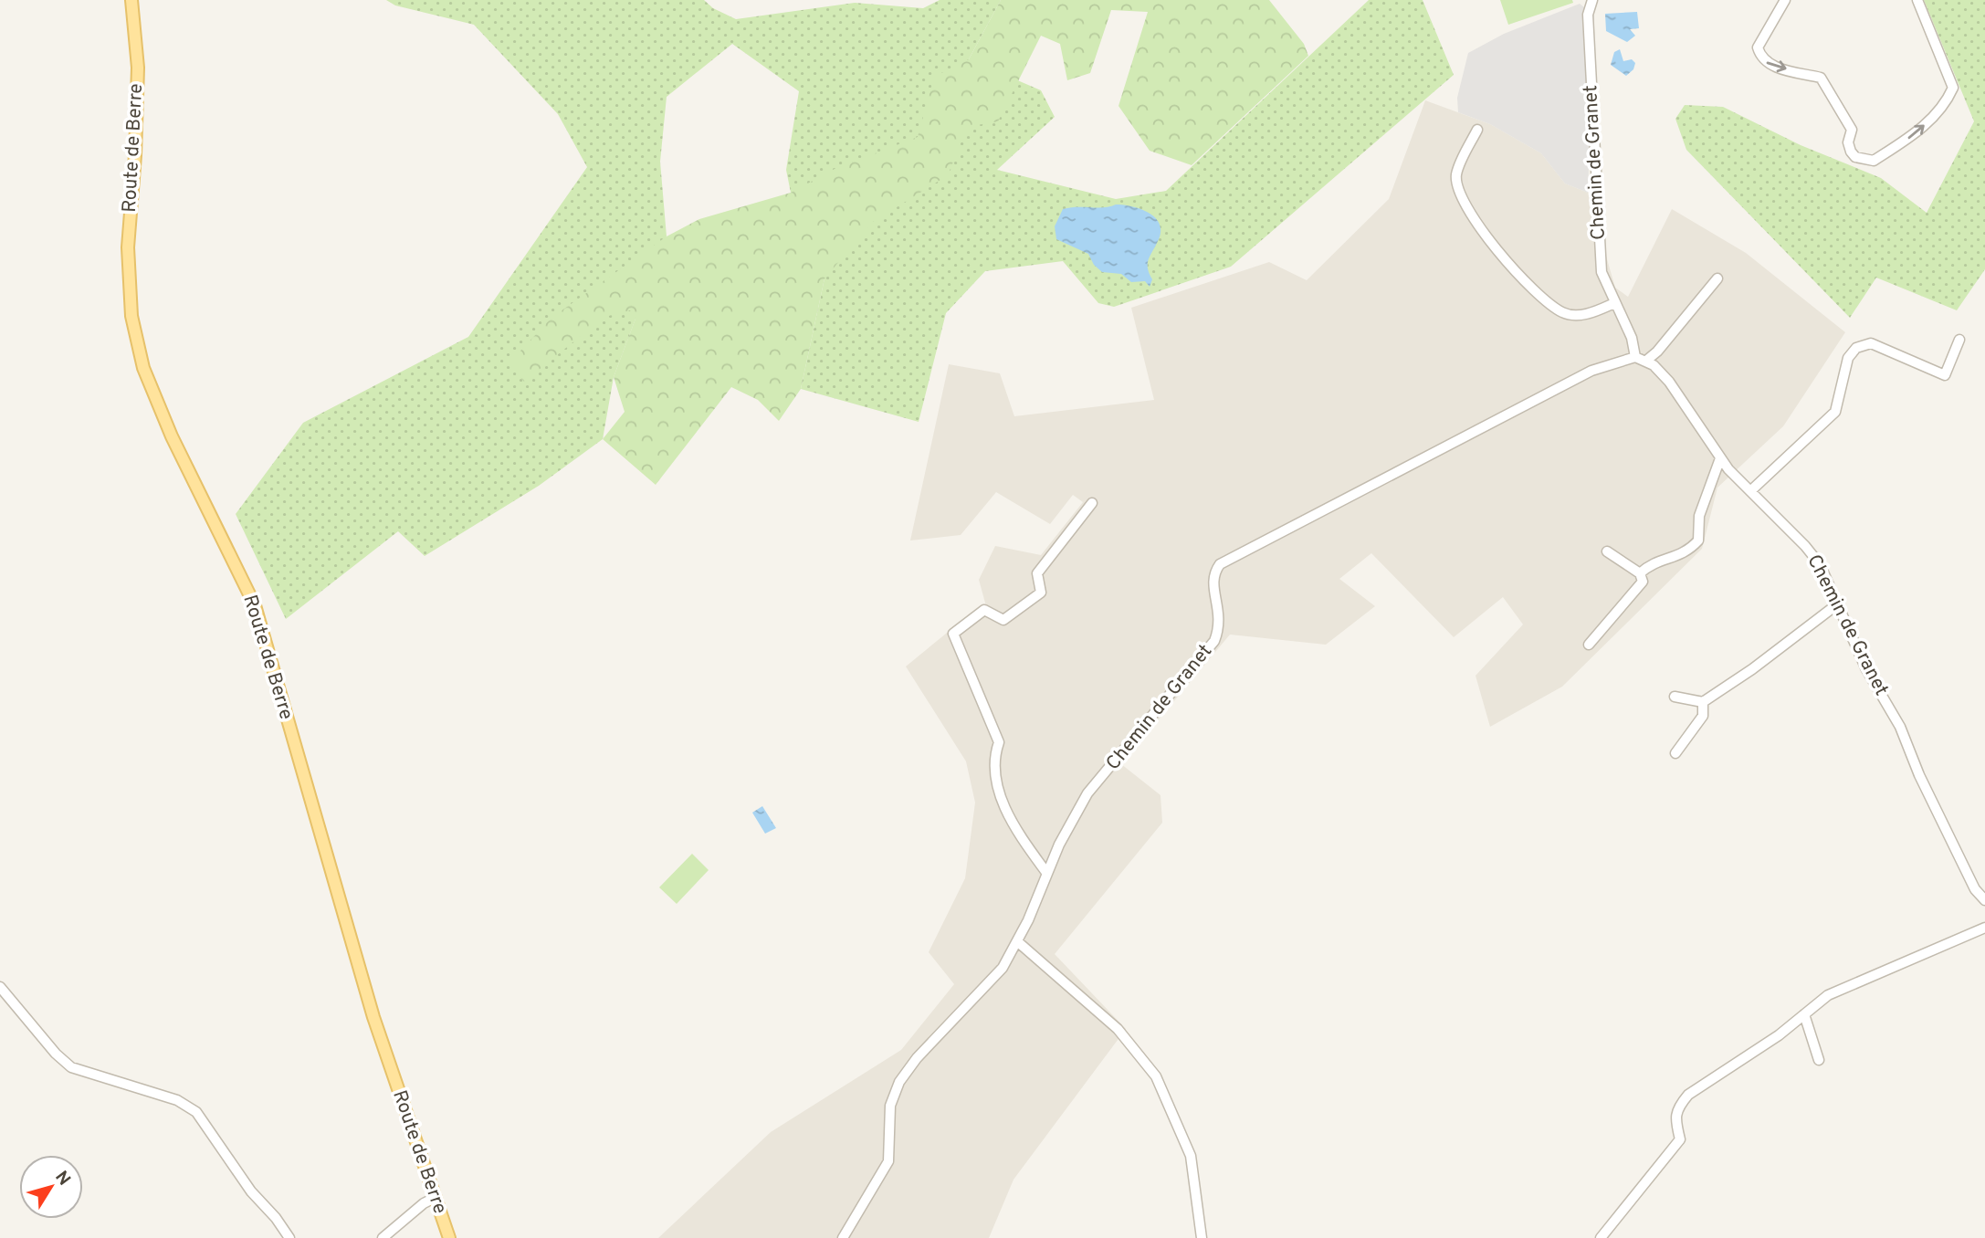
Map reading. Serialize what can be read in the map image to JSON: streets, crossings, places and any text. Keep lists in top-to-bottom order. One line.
{"streets":{"main road":["Route de Berre"],"street":["Chemin de Granet"]},"north":"top right"}
